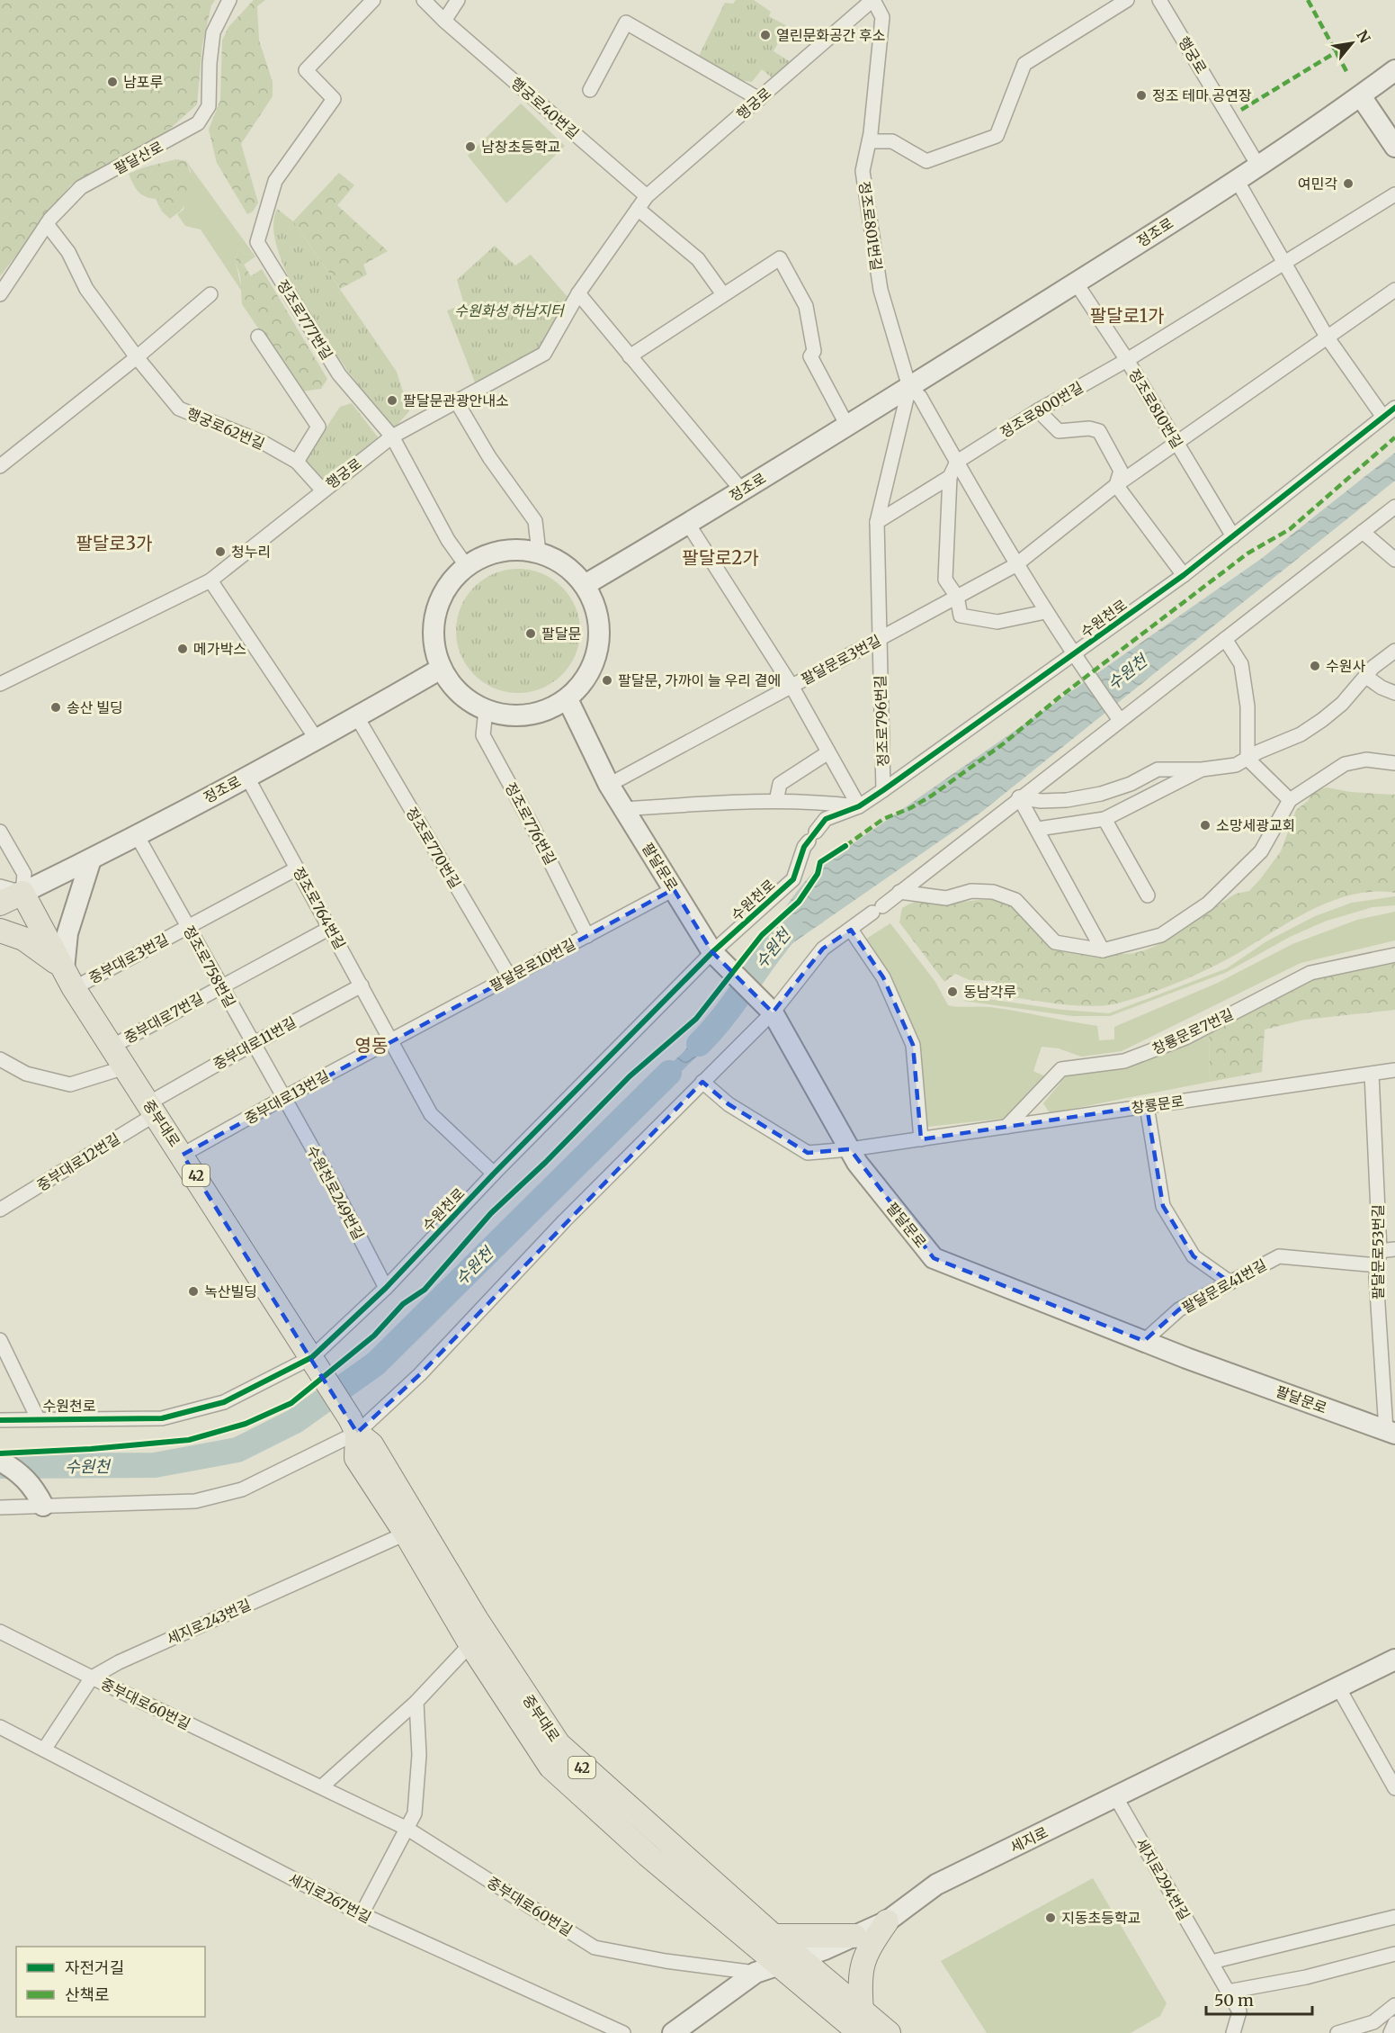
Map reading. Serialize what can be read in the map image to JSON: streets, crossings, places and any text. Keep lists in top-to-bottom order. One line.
{"streets":{"main road":["정조로","중부대로","42"],"street":["행궁로","행궁로40번길","팔달산로","정조로801번길","정조로777번길","정조로810번길","정조로800번길","행궁로62번길","수원천로","팔달문로3번길","정조로796번길","정조로776번길","정조로770번길","팔달문로","정조로764번길","중부대로3번길","팔달문로10번길","정조로758번길","중부대로7번길","창룡문로7번길","중부대로11번길","중부대로13번길","창룡문로","중부대로12번길","수원천로249번길","팔달문로53번길","팔달문로41번길","세지로243번길","중부대로60번길","세지로","세지로294번길","세지로267번길"]},"crossings":[["행궁로","행궁로40번길"],["행궁로","정조로801번길"],["행궁로","정조로"],["행궁로","정조로777번길"],["행궁로","행궁로62번길"],["팔달산로","행궁로62번길"],["정조로801번길","정조로"],["정조로","정조로777번길"],["정조로","정조로810번길"],["정조로","정조로776번길"],["정조로","정조로770번길"],["정조로","팔달문로"],["정조로","정조로764번길"],["정조로","정조로758번길"],["정조로","중부대로"],["정조로777번길","정조로776번길"],["정조로777번길","팔달문로"],["정조로810번길","정조로800번길"],["정조로810번길","수원천로"],["정조로810번길","팔달문로3번길"],["수원천로","정조로796번길"],["수원천로","팔달문로"],["수원천로","정조로764번길"],["수원천로","중부대로"],["수원천로","수원천로249번길"],["팔달문로3번길","정조로796번길"],["팔달문로3번길","팔달문로"],["정조로776번길","팔달문로"],["정조로776번길","팔달문로10번길"],["정조로770번길","팔달문로10번길"],["팔달문로","팔달문로10번길"],["팔달문로","창룡문로"],["팔달문로","팔달문로53번길"],["팔달문로","팔달문로41번길"],["정조로764번길","중부대로3번길"],["정조로764번길","팔달문로10번길"],["정조로764번길","중부대로7번길"],["정조로764번길","중부대로11번길"],["정조로764번길","중부대로13번길"],["중부대로3번길","정조로758번길"],["중부대로3번길","중부대로"],["팔달문로10번길","중부대로13번길"],["정조로758번길","중부대로7번길"],["정조로758번길","중부대로11번길"],["정조로758번길","중부대로13번길"],["정조로758번길","수원천로249번길"],["중부대로7번길","중부대로"],["창룡문로7번길","창룡문로"],["중부대로11번길","중부대로"],["중부대로11번길","중부대로12번길"],["중부대로13번길","중부대로"],["중부대로13번길","수원천로249번길"],["창룡문로","팔달문로53번길"],["중부대로","중부대로12번길"],["중부대로","세지로243번길"],["중부대로","세지로"],["팔달문로53번길","팔달문로41번길"],["세지로243번길","중부대로60번길"],["세지로243번길","세지로267번길"],["중부대로60번길","세지로"],["세지로","세지로294번길"]],"districts":["팔달로1가","팔달로3가","팔달로2가","영동"],"water":["수원천"],"parks":["수원화성 하남지터"],"places":["열린문화공간 후소","남포루","정조 테마 공연장","남창초등학교","여민각","팔달문관광안내소","청누리","팔달문","메가박스","수원사","팔달문, 가까이 늘 우리 곁에","송산 빌딩","소망세광교회","동남각루","녹산빌딩","지동초등학교"],"legend":["자전거길","산책로"],"scale_bar":"50 m","north":"top right"}
